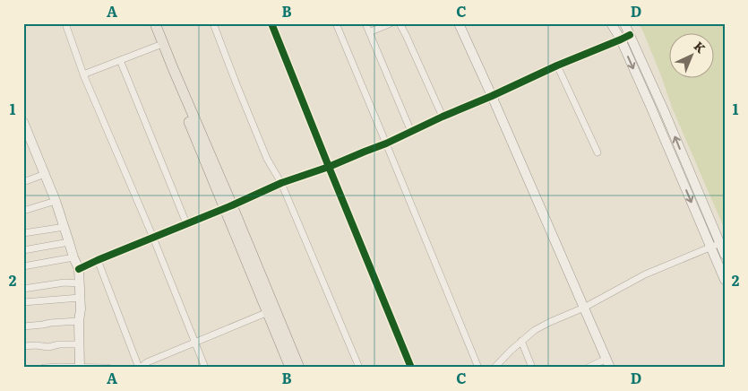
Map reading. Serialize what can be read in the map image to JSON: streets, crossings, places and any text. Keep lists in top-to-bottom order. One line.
{"north":"top right","grid":{"columns":["A","B","C","D"],"rows":["1","2"]}}
